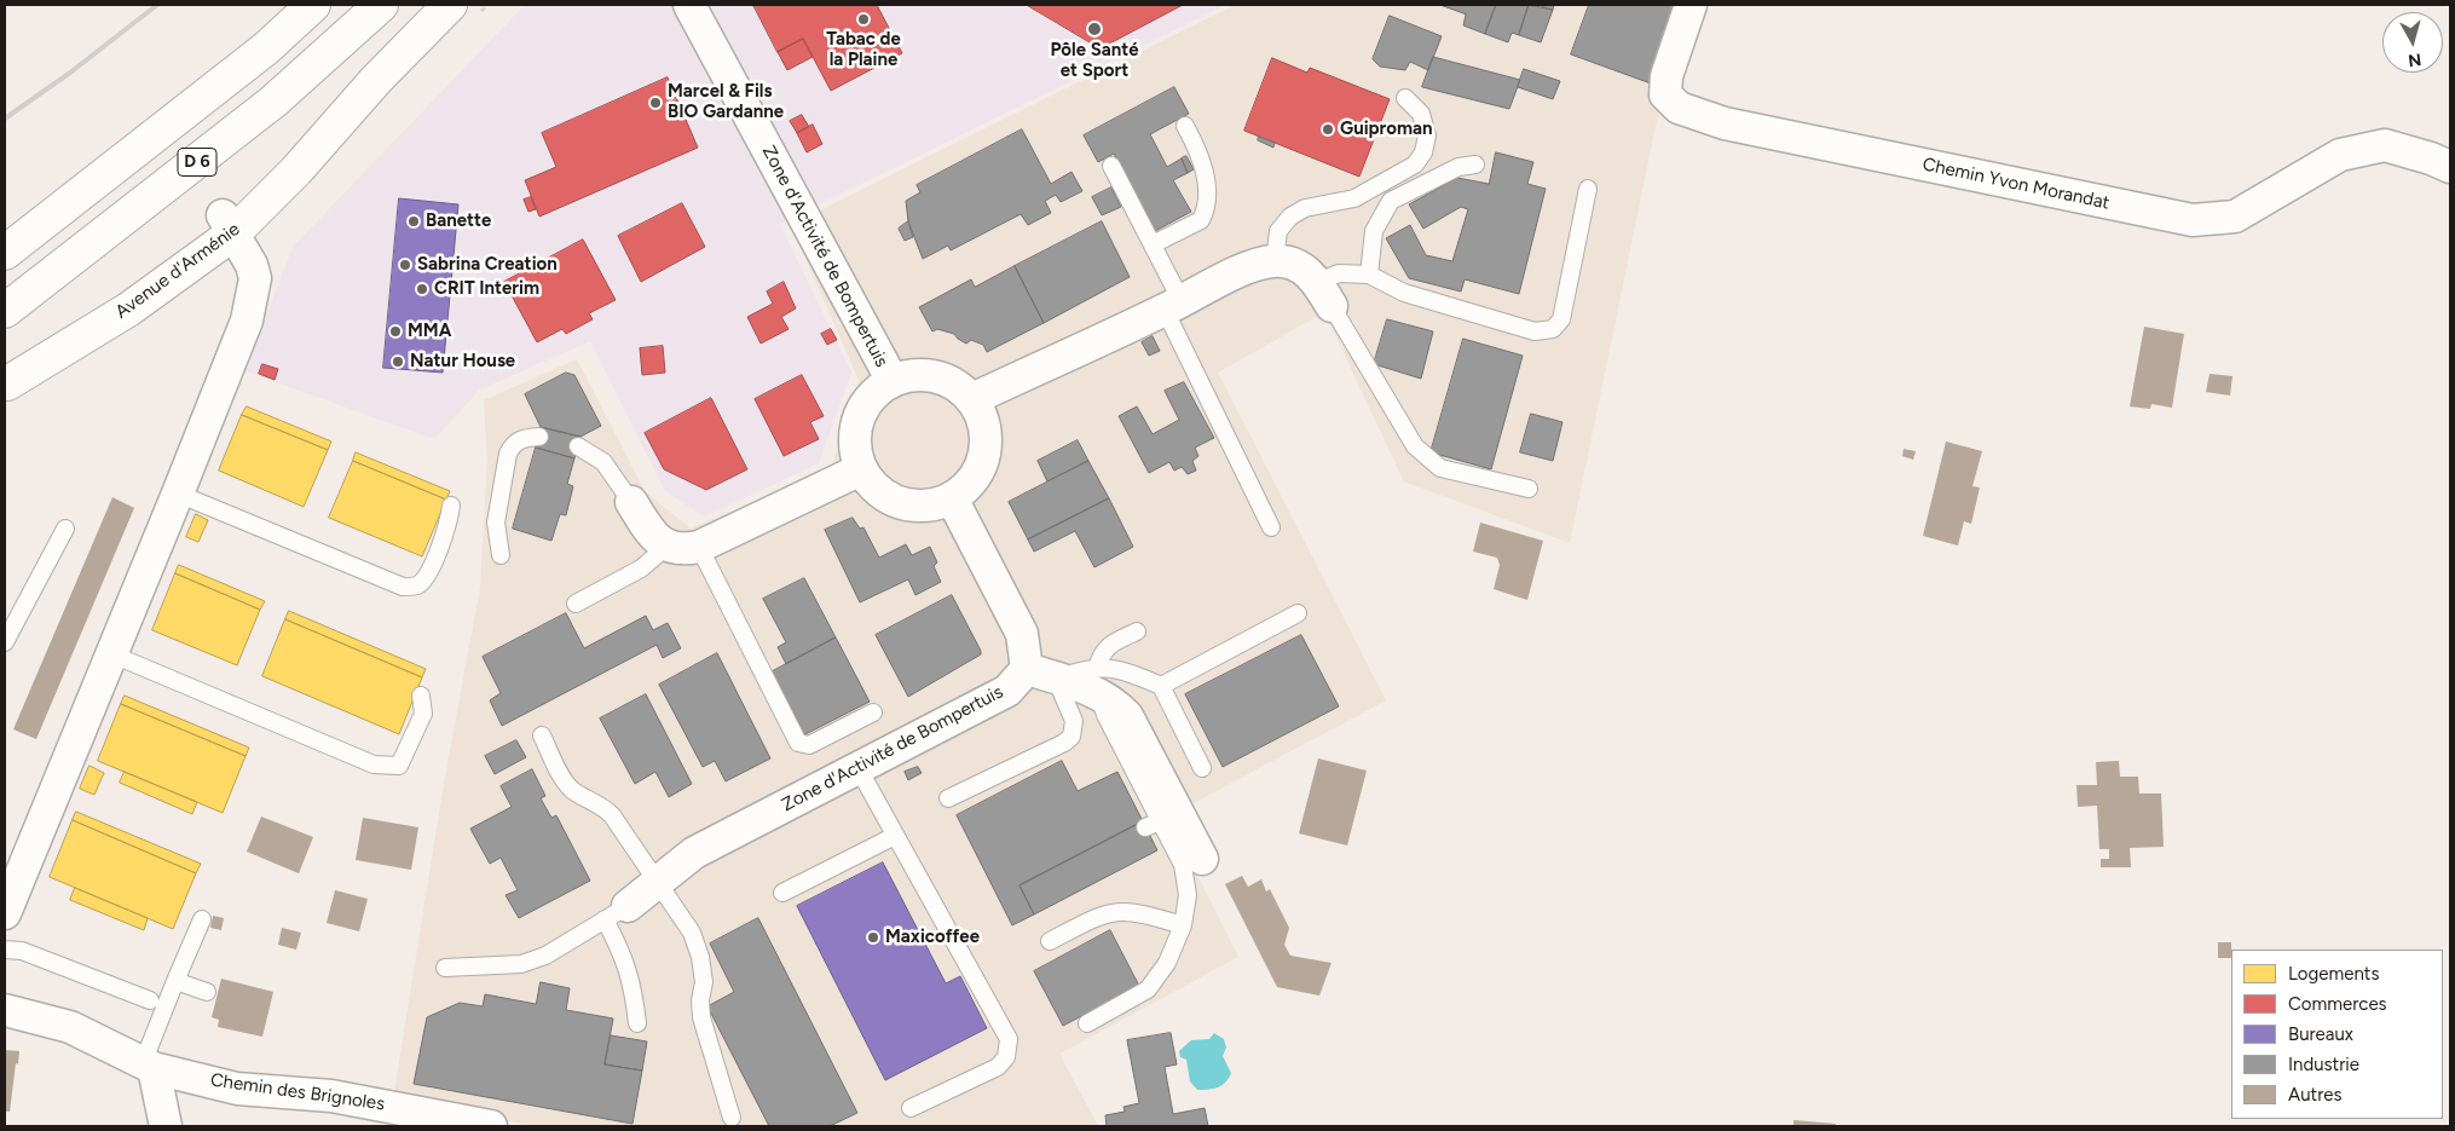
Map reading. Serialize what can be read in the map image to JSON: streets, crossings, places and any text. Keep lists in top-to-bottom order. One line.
{"streets":{"main road":["D 6","Avenue d'Arménie"],"street":["Chemin Yvon Morandat","Zone d'Activité de Bompertuis","Chemin des Brignoles"]},"places":["Tabac de la Plaine","Pôle Santé et Sport","Marcel & Fils BIO Gardanne","Guiproman","Banette","Sabrina Creation","CRIT Interim","MMA","Natur House","Maxicoffee"],"legend":["Logements","Commerces","Bureaux","Industrie","Autres"],"north":"bottom"}
